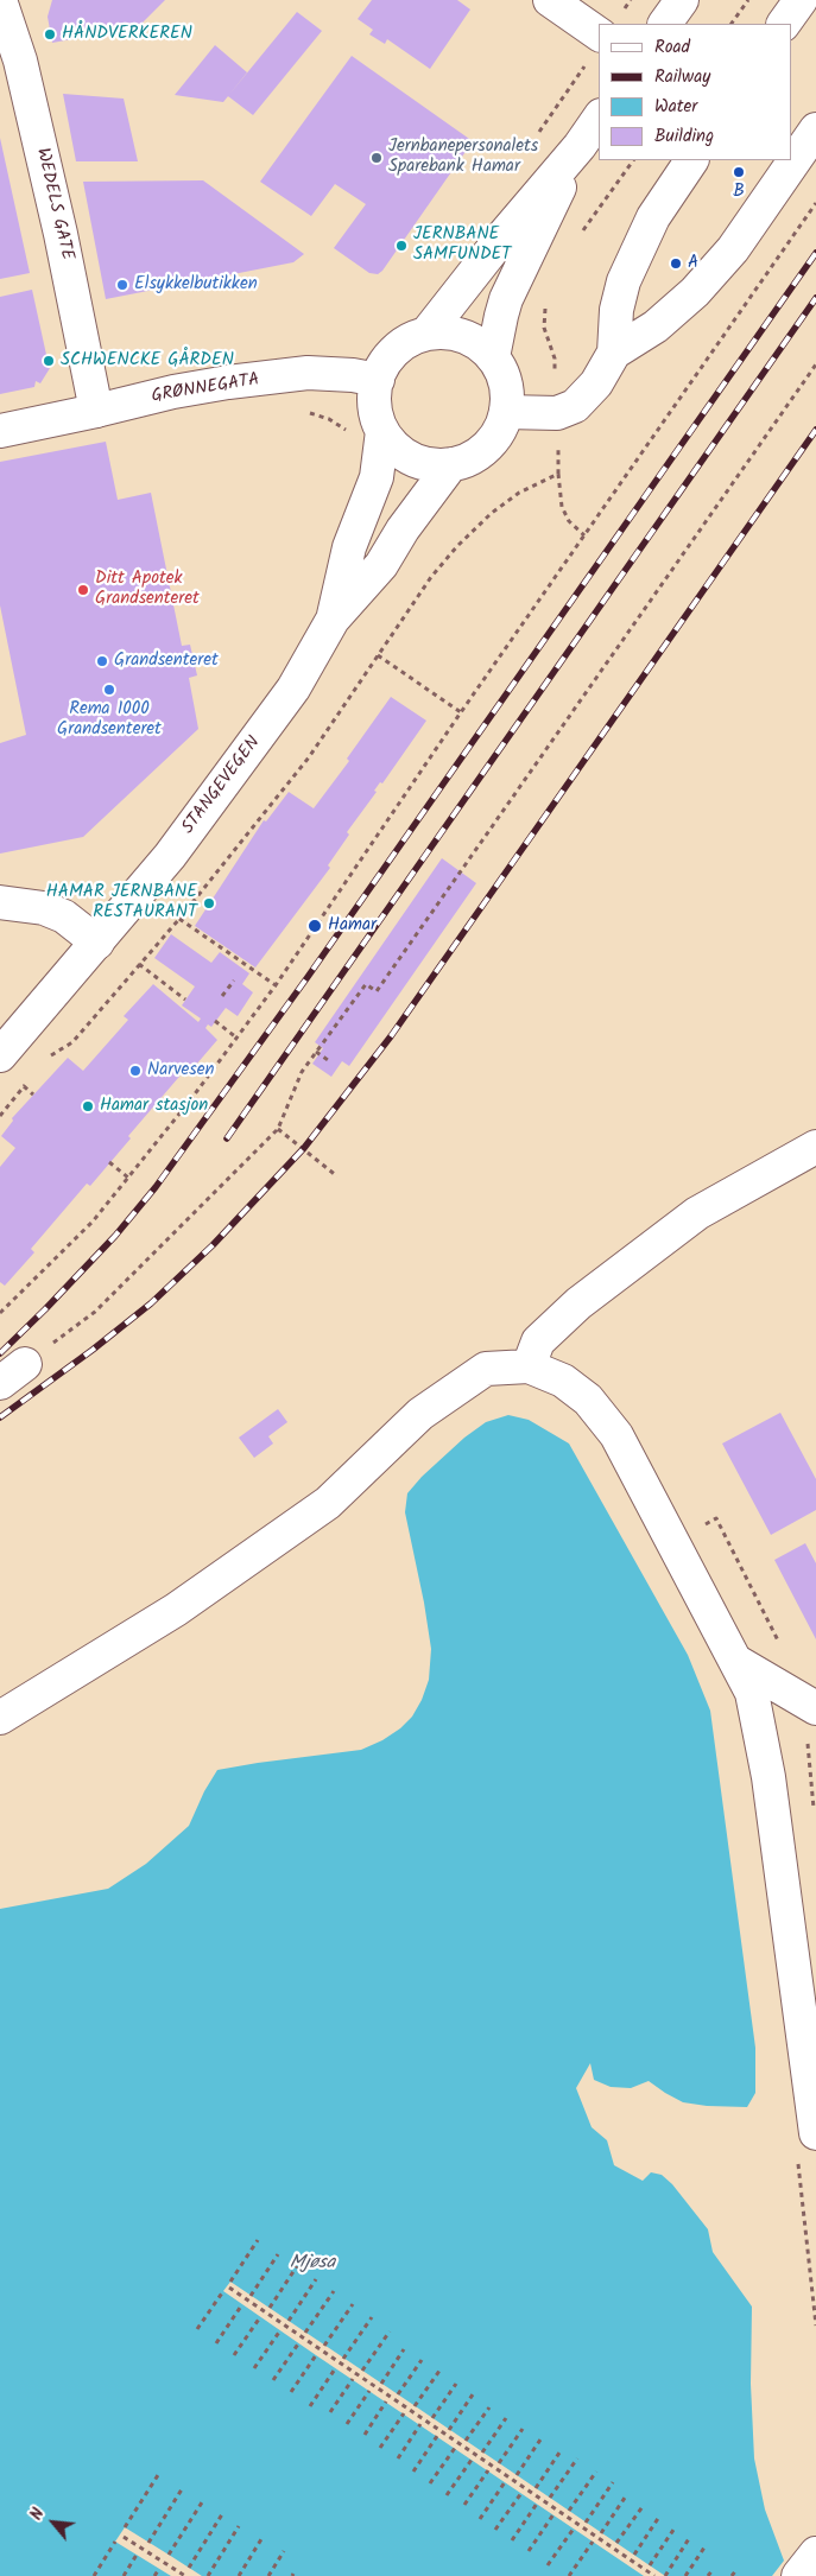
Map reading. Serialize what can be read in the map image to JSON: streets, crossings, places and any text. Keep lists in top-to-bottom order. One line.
{"streets":{"street":["WEDELS GATE","GRØNNEGATA","STANGEVEGEN"]},"crossings":[["WEDELS GATE","GRØNNEGATA"],["GRØNNEGATA","STANGEVEGEN"]],"water":["Mjøsa"],"places":["HÅNDVERKEREN","Jernbanepersonalets Sparebank Hamar","B","JERNBANE SAMFUNDET","A","Elsykkelbutikken","SCHWENCKE GÅRDEN","Ditt Apotek Grandsenteret","Grandsenteret","Rema 1000 Grandsenteret","HAMAR JERNBANE RESTAURANT","Hamar","Narvesen","Hamar stasjon"],"legend":["Road","Railway","Water","Building"],"north":"top left"}
